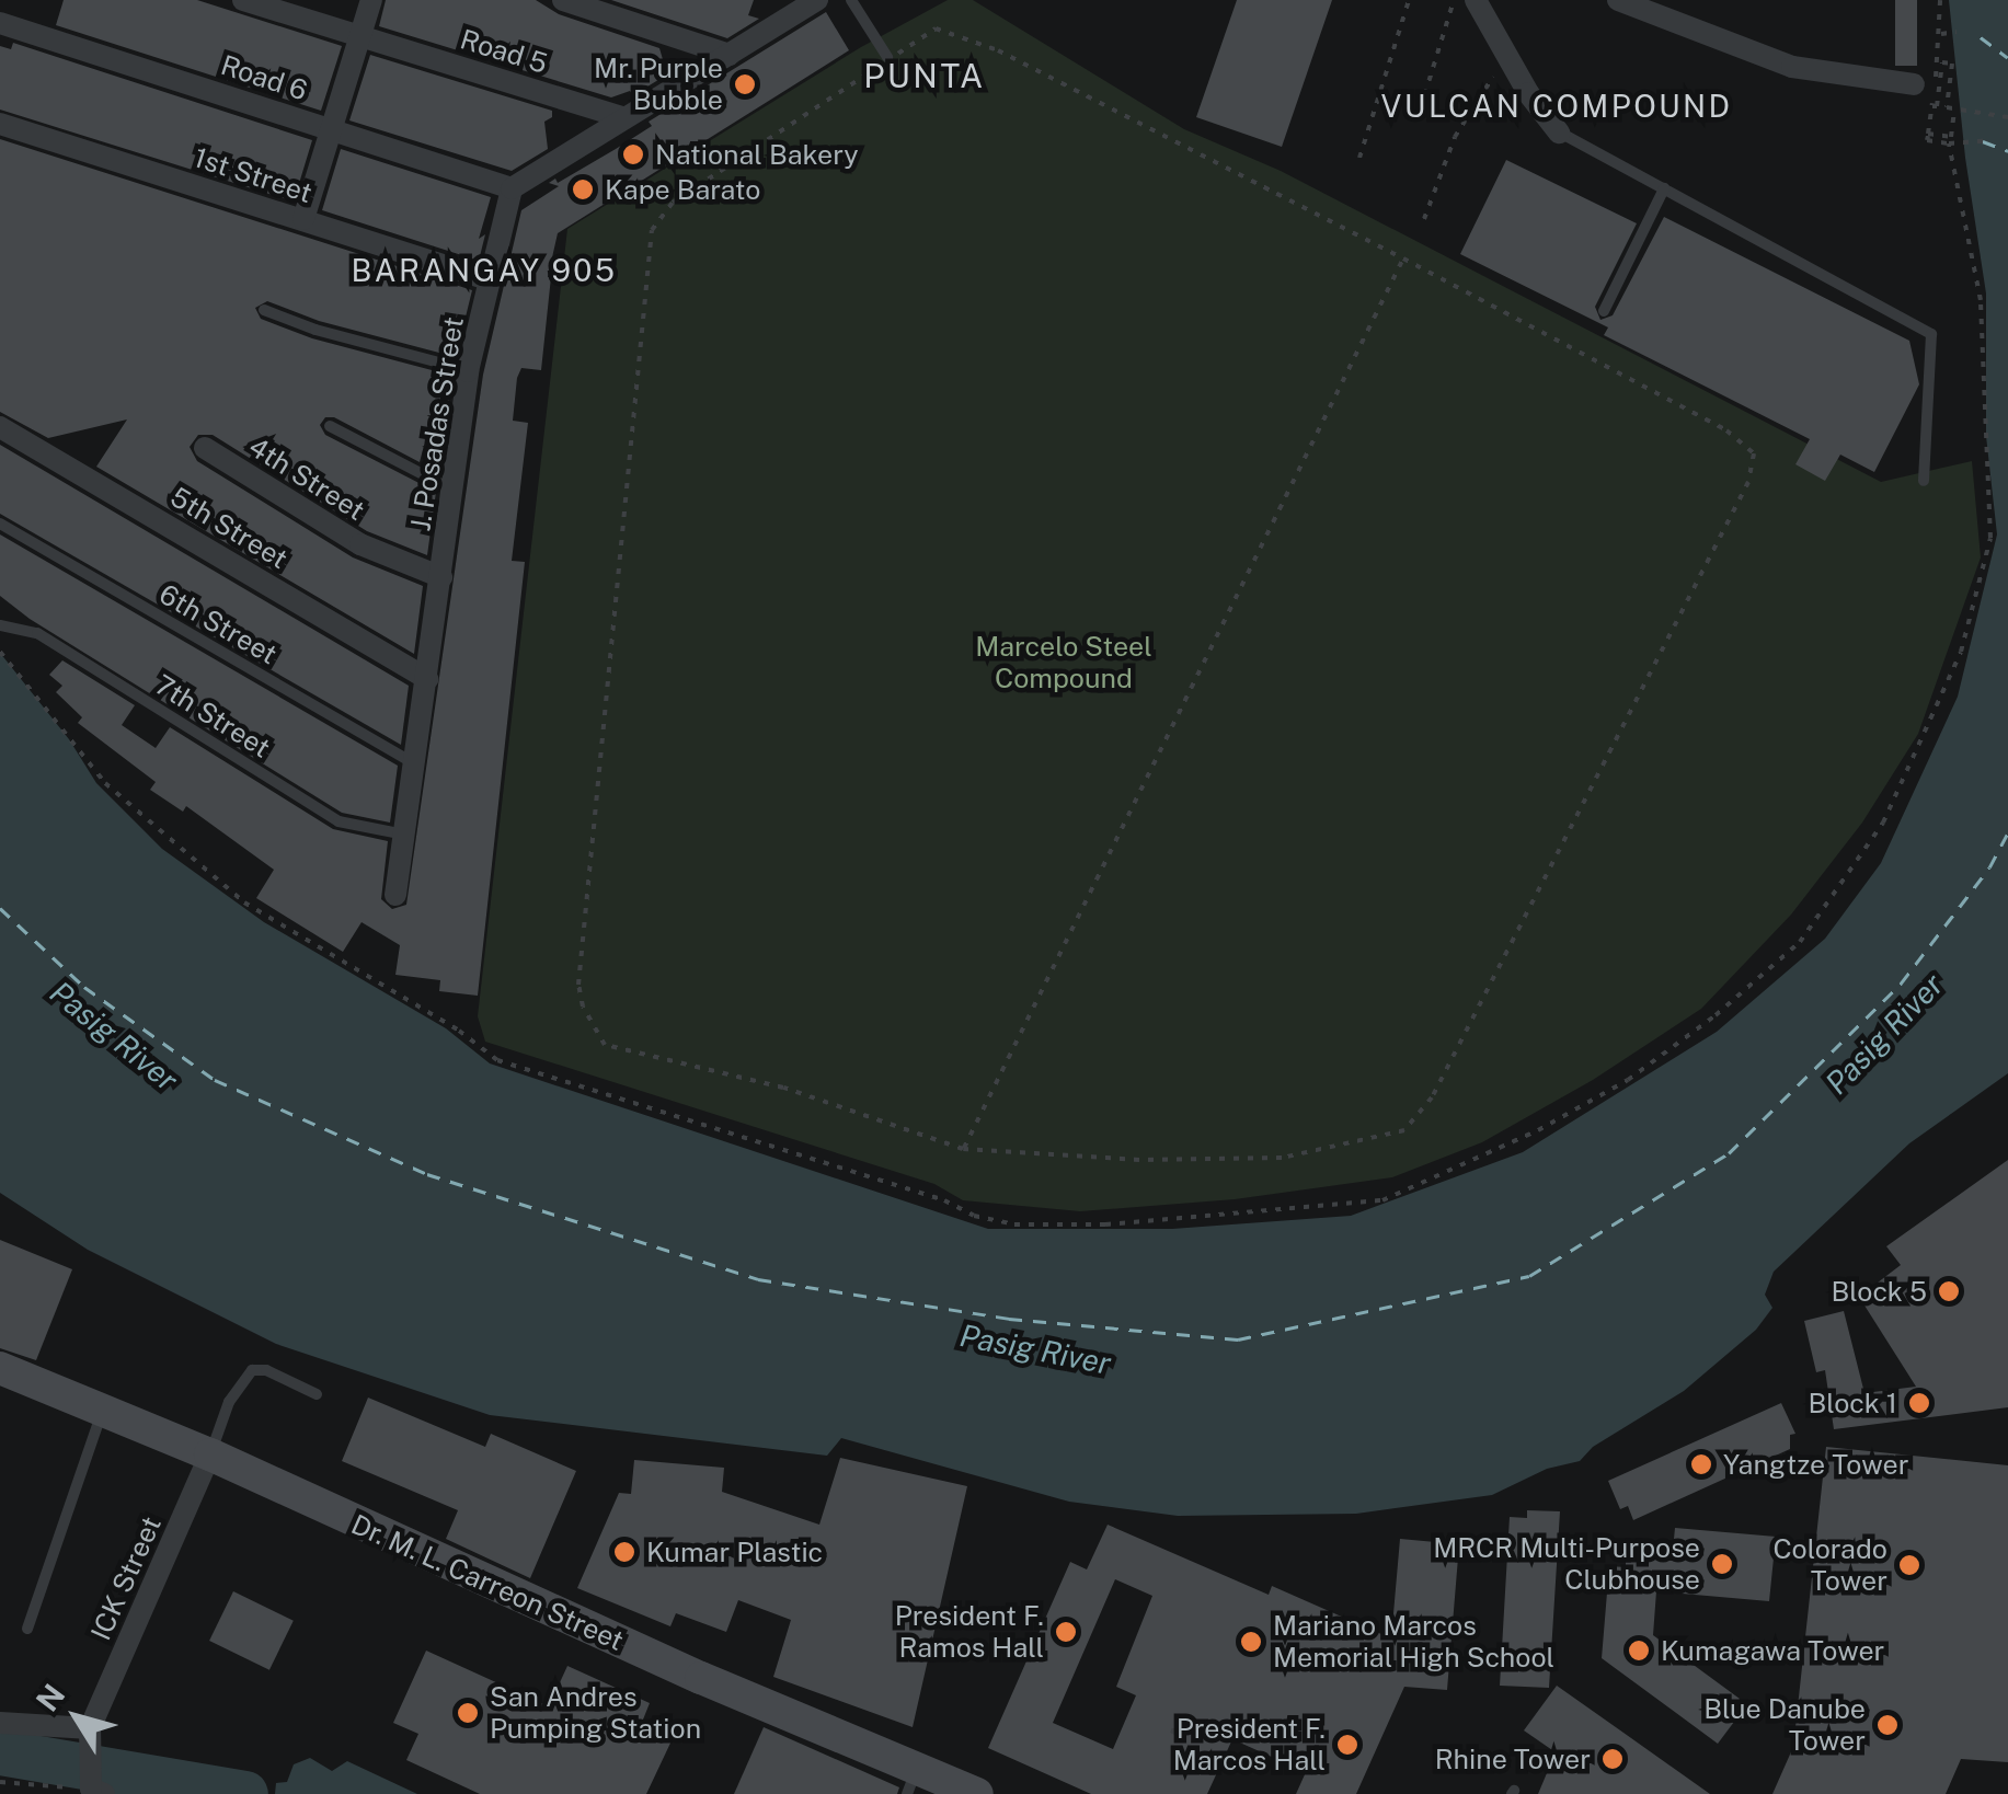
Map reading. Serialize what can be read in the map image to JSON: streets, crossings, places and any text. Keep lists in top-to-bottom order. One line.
{"streets":{"main road":["Dr. M. L. Carreon Street"],"street":["Road 5","Road 6","1st Street","J. Posadas Street","4th Street","5th Street","ICK Street"],"lane":["6th Street","7th Street"]},"crossings":[["Road 6","J. Posadas Street"],["1st Street","J. Posadas Street"],["J. Posadas Street","4th Street"],["J. Posadas Street","5th Street"],["J. Posadas Street","6th Street"],["J. Posadas Street","7th Street"],["ICK Street","Dr. M. L. Carreon Street"]],"districts":["PUNTA","VULCAN COMPOUND","BARANGAY 905"],"water":["Pasig River"],"parks":["Marcelo Steel Compound"],"places":["Mr. Purple Bubble","National Bakery","Kape Barato","Block 5","Block 1","Yangtze Tower","Kumar Plastic","MRCR Multi-Purpose Clubhouse","Colorado Tower","President F. Ramos Hall","Mariano Marcos Memorial High School","Kumagawa Tower","San Andres Pumping Station","Blue Danube Tower","President F. Marcos Hall","Rhine Tower"],"north":"top left"}
